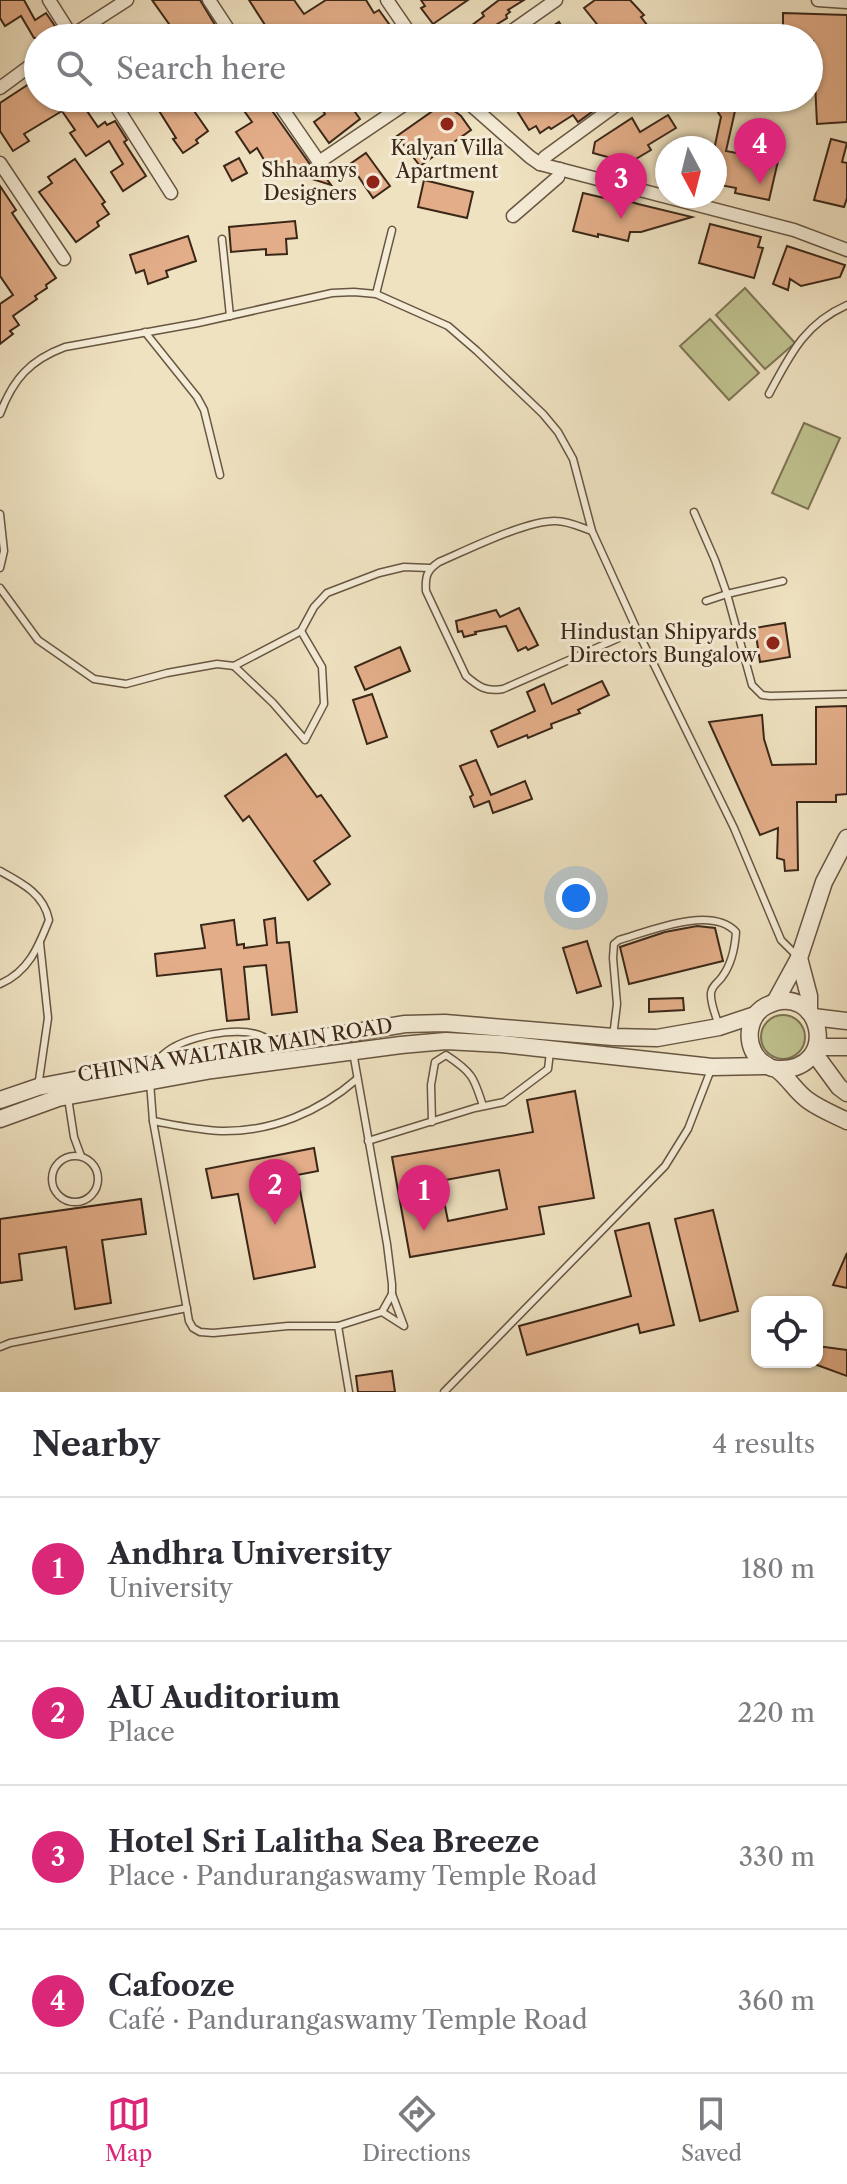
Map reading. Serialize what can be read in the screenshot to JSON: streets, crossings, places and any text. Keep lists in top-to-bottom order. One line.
{"streets":{"street":["CHINNA WALTAIR MAIN ROAD"]},"places":["Kalyan Villa Apartment","Shhaamys Designers","Hindustan Shipyards Directors Bungalow"],"north":"bottom","page":{"search":"Search here","pins":["4","3","2","1"],"heading":["Nearby","4 results"],"list":[{"mark":"1","name":"Andhra University","note":"University","value":"180 m"},{"mark":"2","name":"AU Auditorium","note":"Place","value":"220 m"},{"mark":"3","name":"Hotel Sri Lalitha Sea Breeze","note":"Place · Pandurangaswamy Temple Road","value":"330 m"},{"mark":"4","name":"Cafooze","note":"Café · Pandurangaswamy Temple Road","value":"360 m"}],"nav":["Map","Directions","Saved"]}}
